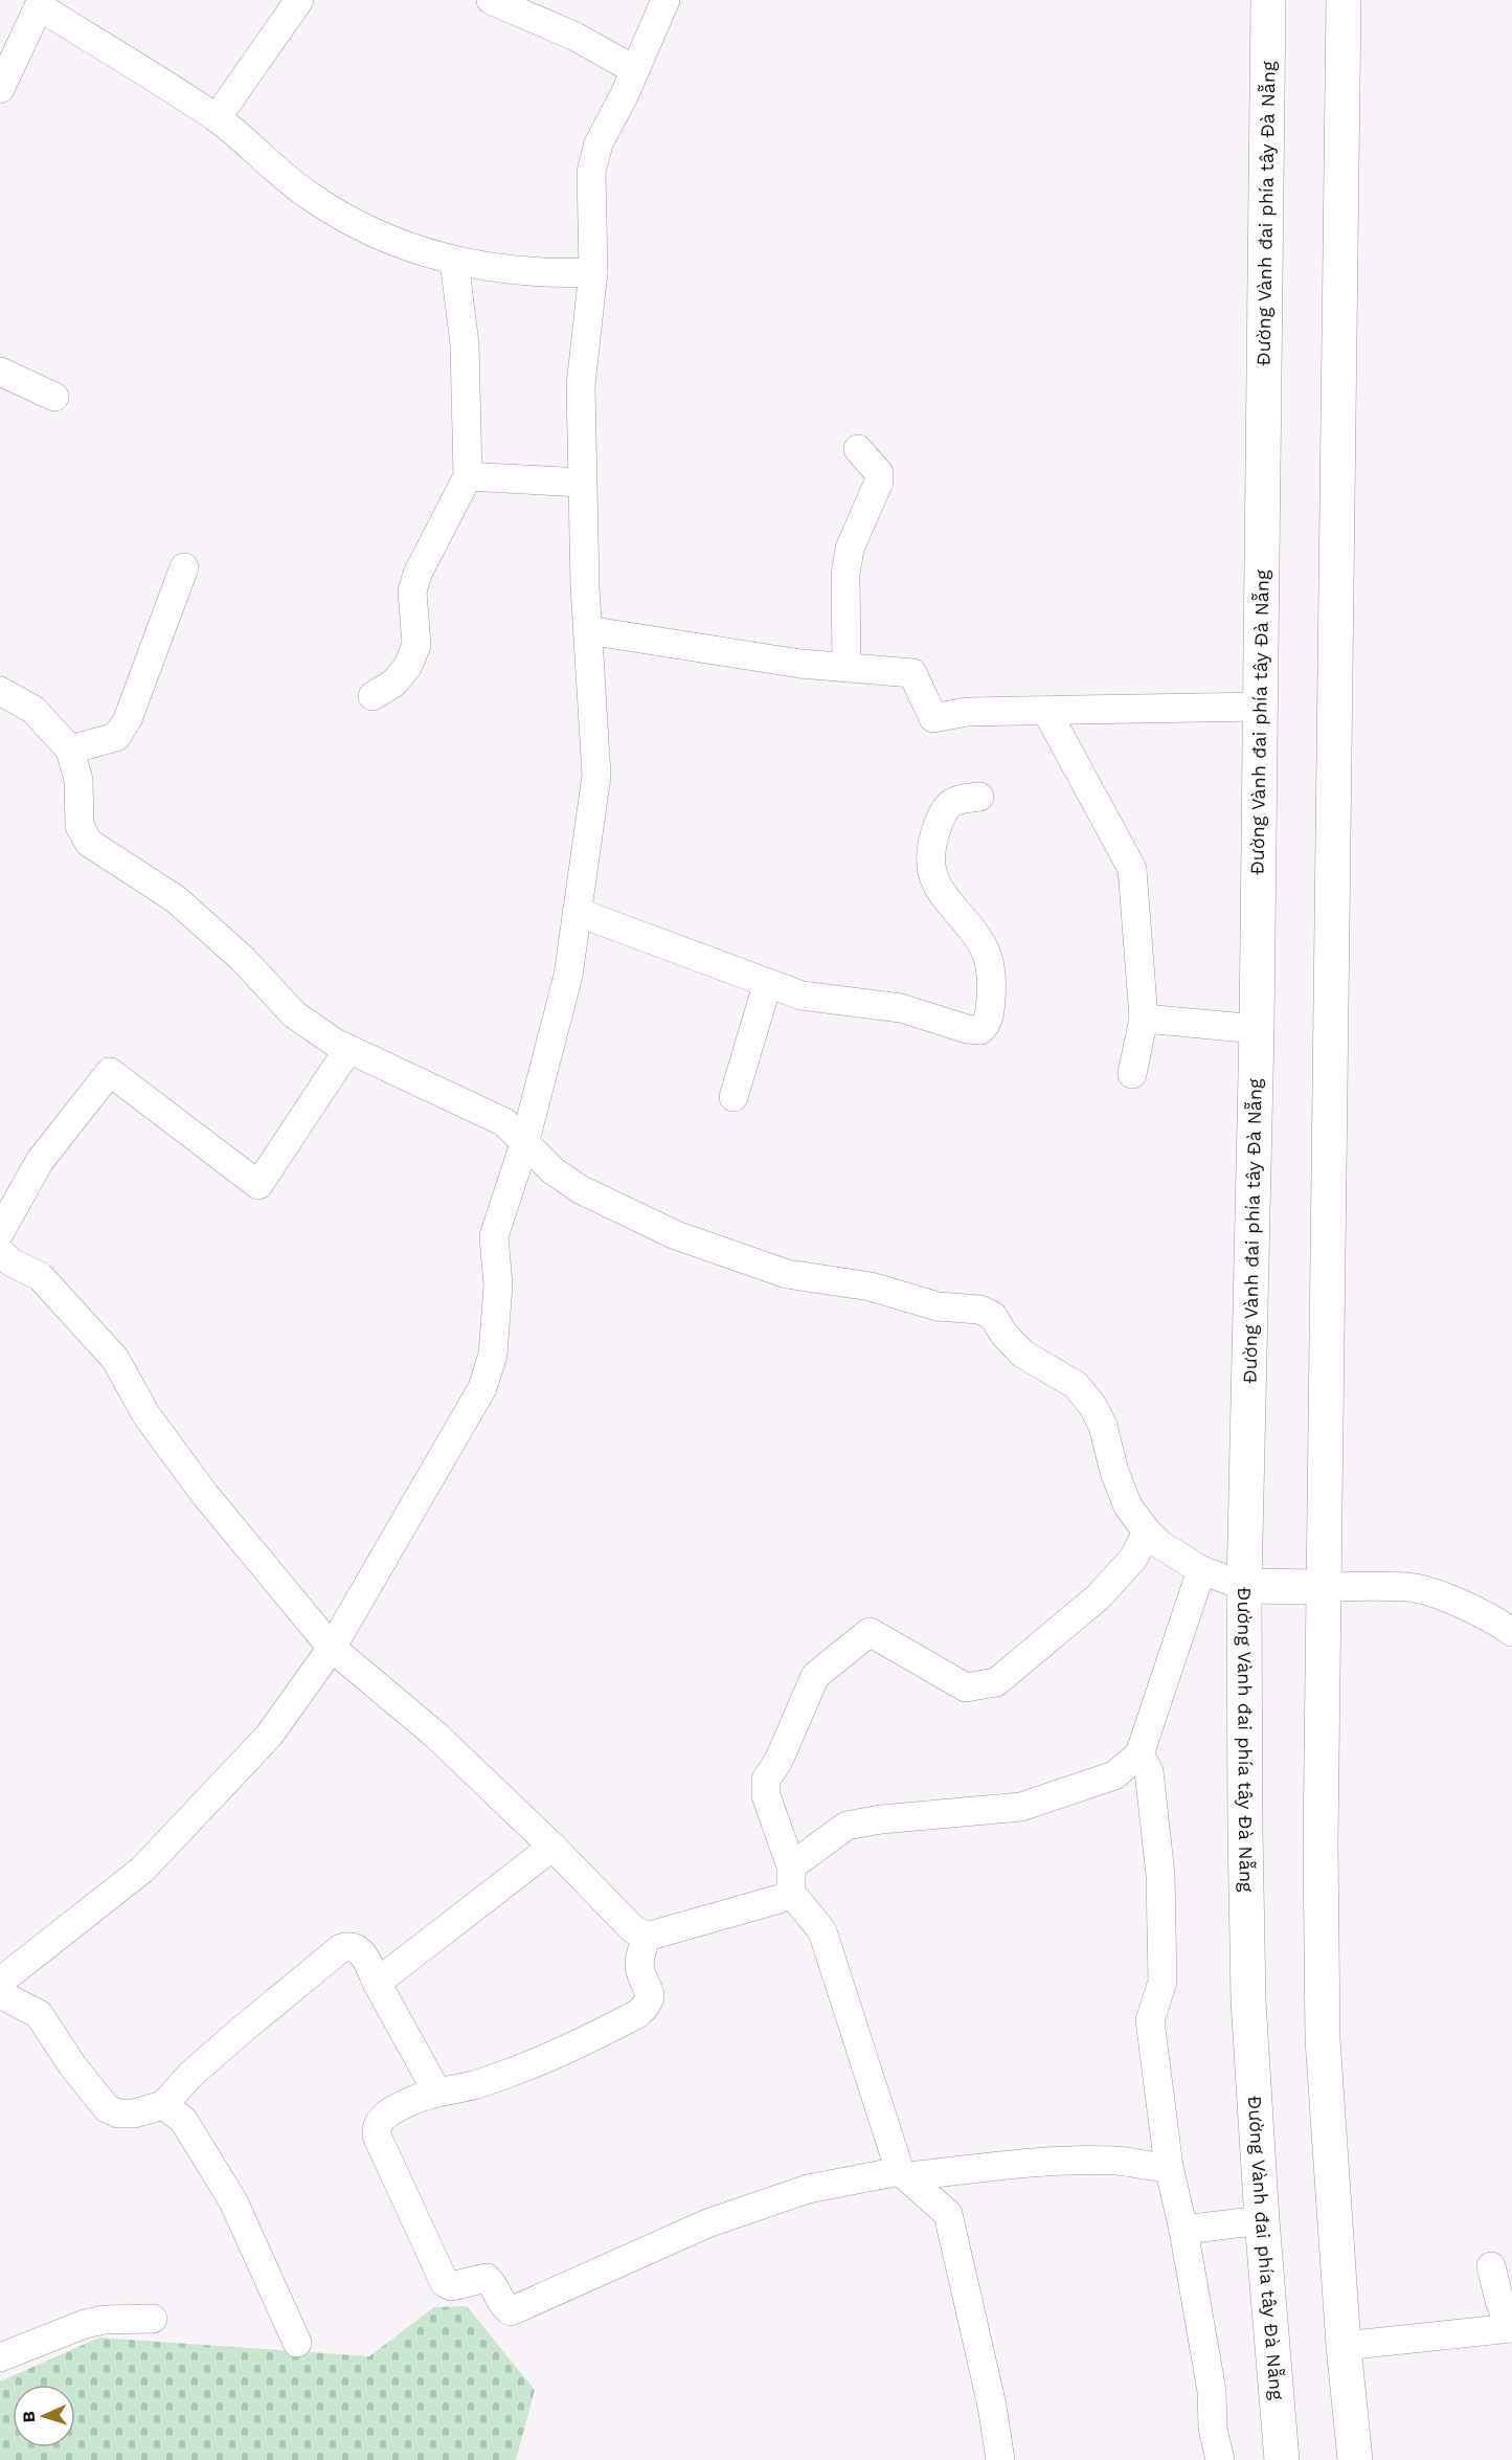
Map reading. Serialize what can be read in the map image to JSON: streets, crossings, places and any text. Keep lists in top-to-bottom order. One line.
{"streets":{"main road":["Đường Vành đai phía tây Đà Nẵng"]},"north":"left"}
